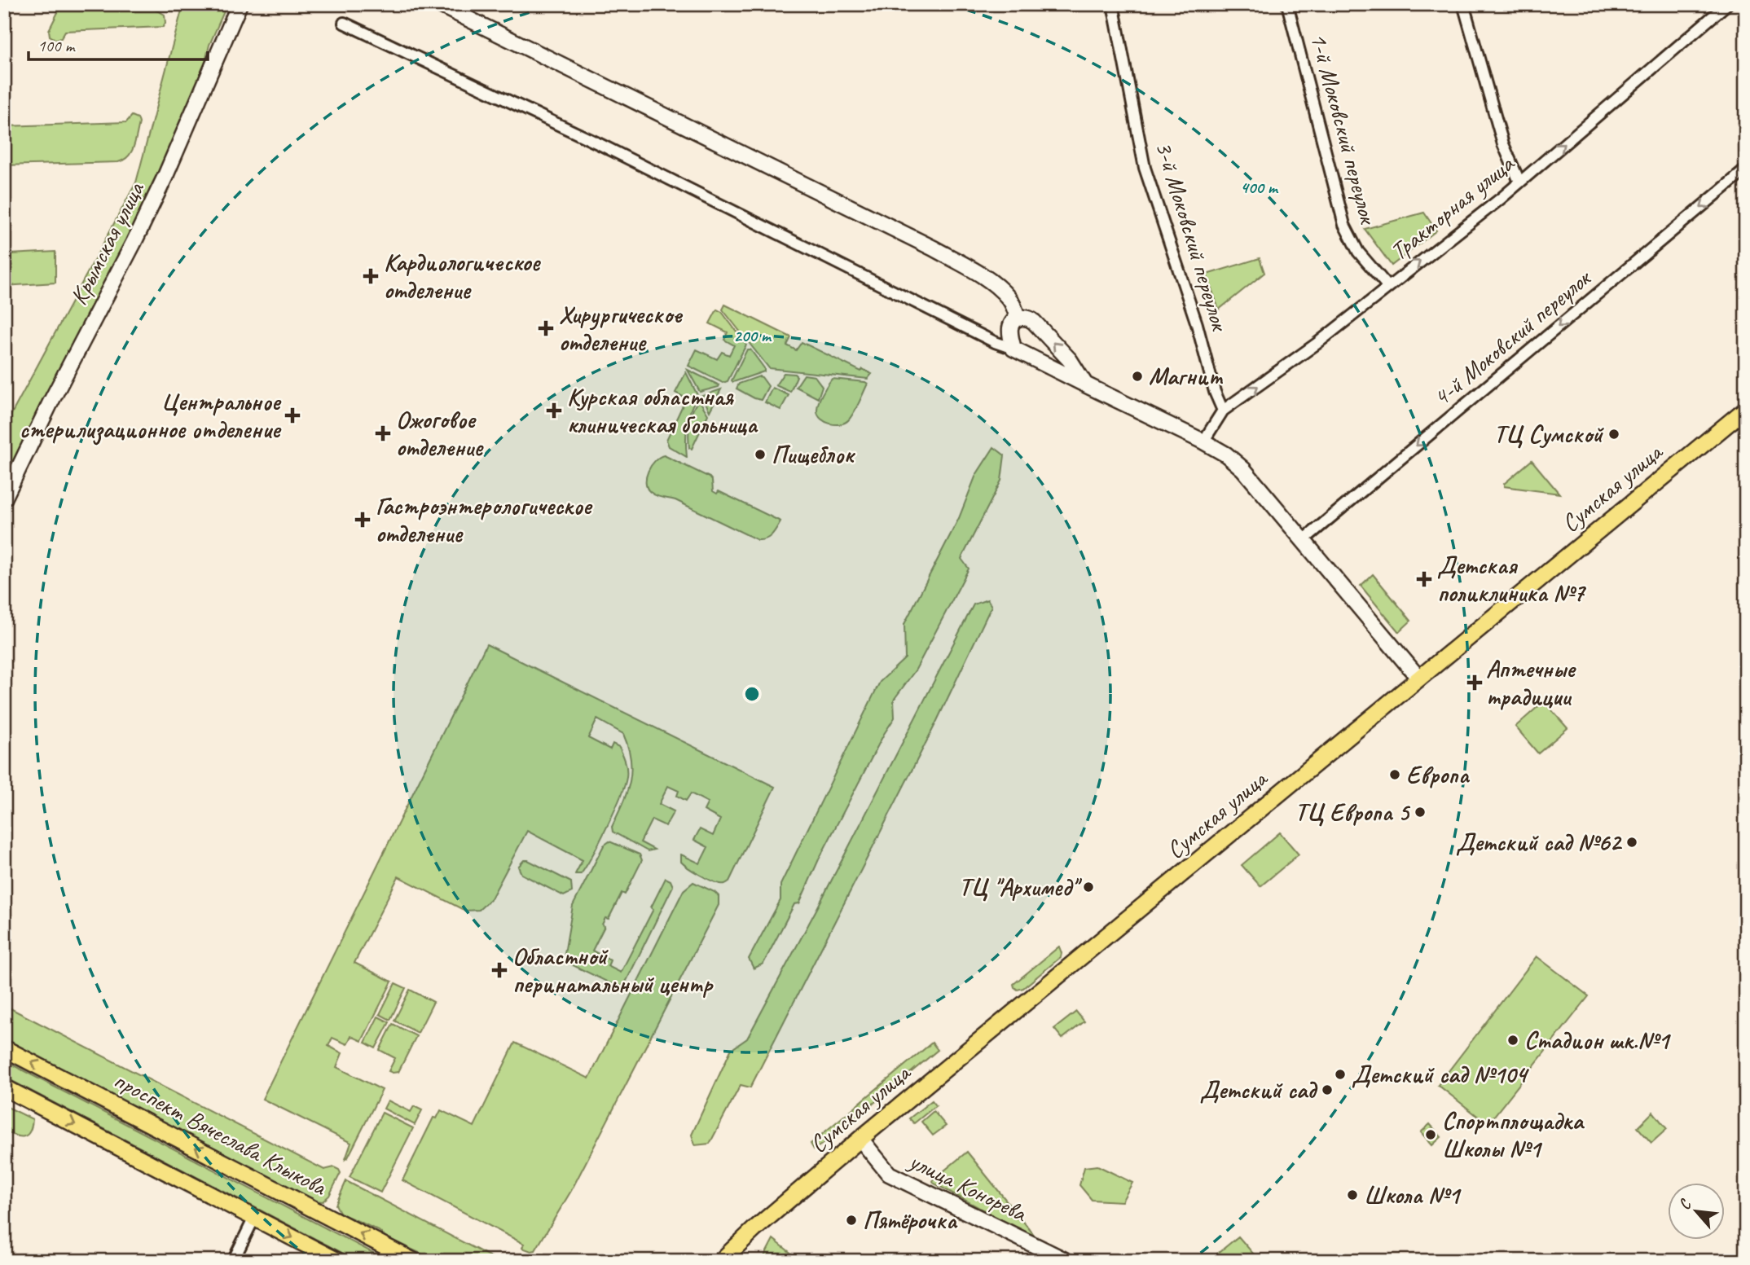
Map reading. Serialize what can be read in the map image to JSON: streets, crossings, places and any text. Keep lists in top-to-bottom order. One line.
{"streets":{"main road":["Сумская улица","проспект Вячеслава Клыкова"],"street":["1-й Моковский переулок","Тракторная улица","3-й Моковский переулок","Крымская улица","4-й Моковский переулок","улица Конорева"]},"crossings":[["1-й Моковский переулок","Тракторная улица"],["Тракторная улица","3-й Моковский переулок"],["Сумская улица","улица Конорева"]],"one_way":["Тракторная улица","4-й Моковский переулок"],"places":{"health":["Кардиологическое отделение","Хирургическое отделение","Курская областная клиническая больница","Центральное стерилизационное отделение","Ожоговое отделение","Гастроэнтерологическое отделение","Детская поликлиника №7","Аптечные традиции","Областной перинатальный центр"],"other":["Магнит","ТЦ Сумской","Пищеблок","Европа","ТЦ Европа 5","Детский сад №62","ТЦ \"Архимед\"","Стадион шк.№1","Детский сад №104","Детский сад","Спортплощадка Школы №1","Школа №1","Пятёрочка"]},"scale_bar":"100 m","north":"top left","rings":["400 m","200 m"]}
